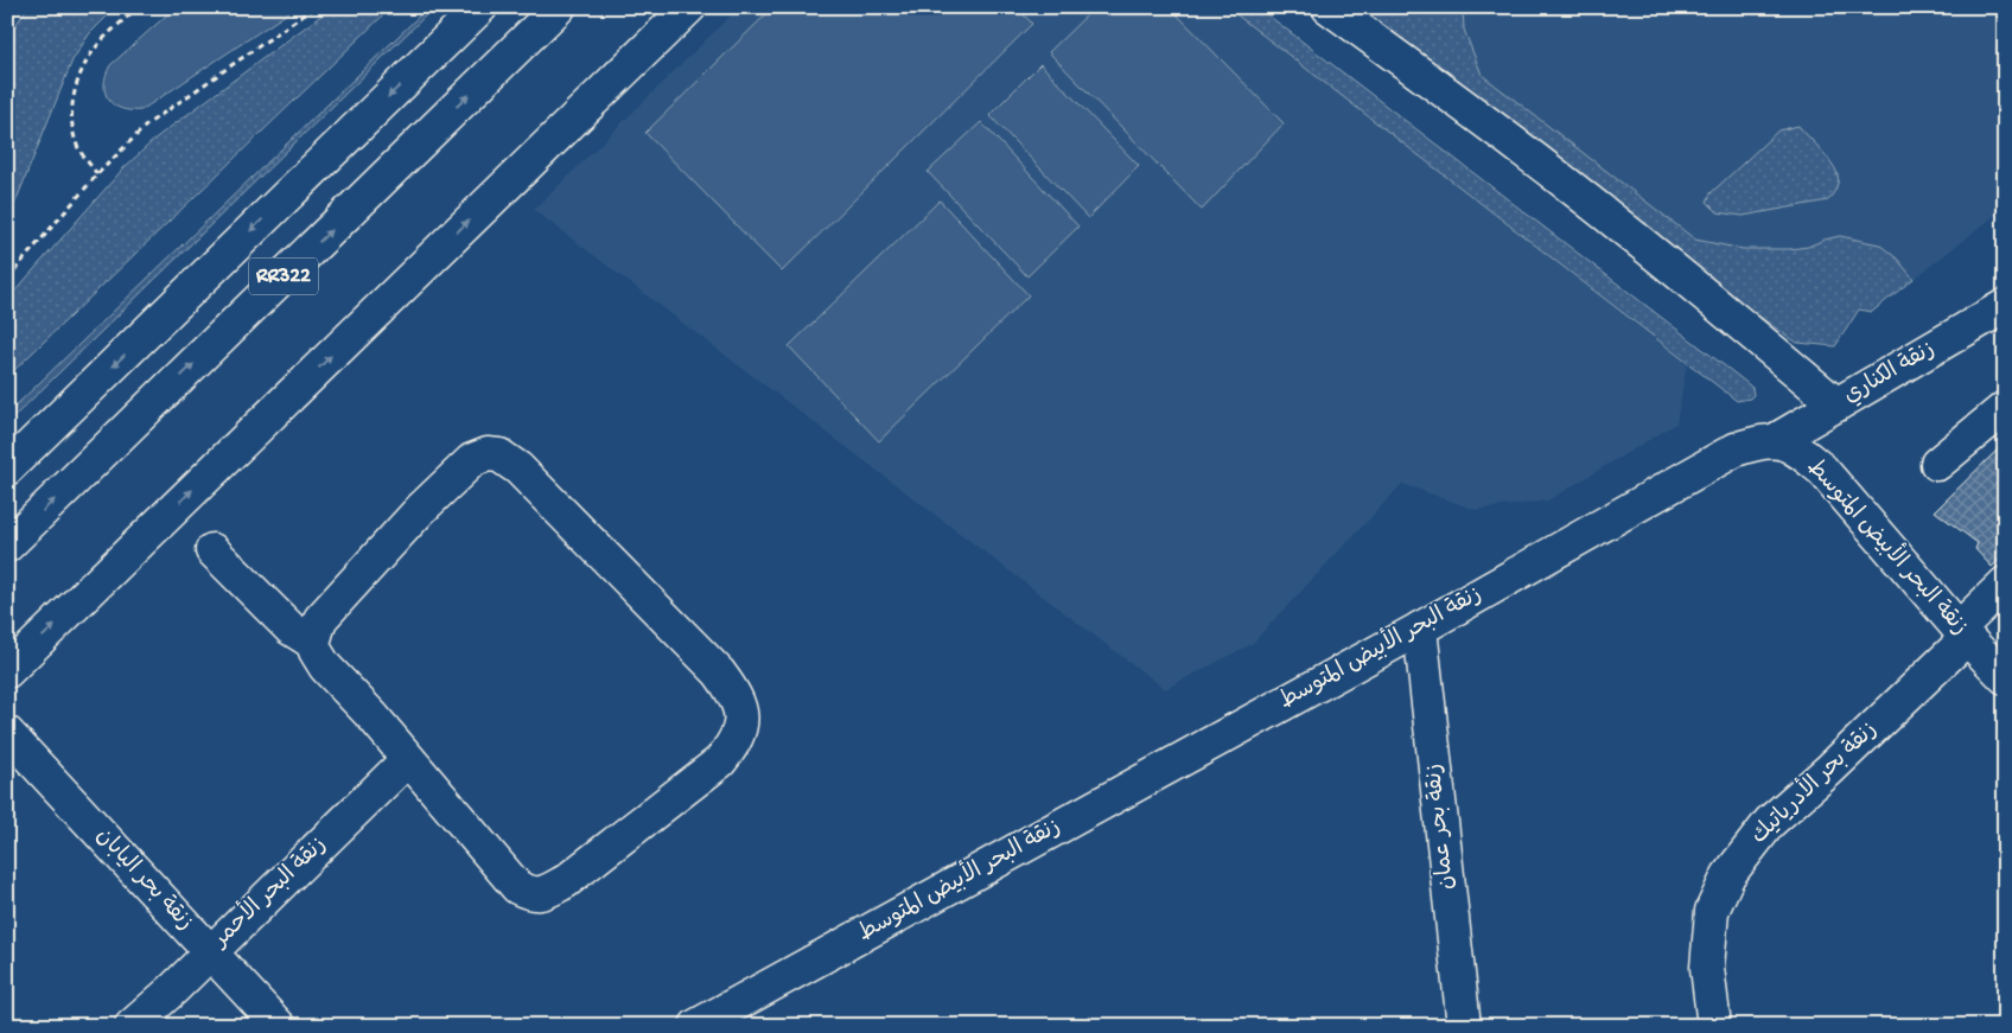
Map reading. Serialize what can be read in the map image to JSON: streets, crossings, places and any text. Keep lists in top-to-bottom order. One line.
{"streets":{"street":["RR322","زنقة الكناري","زنقة البحر الأبيض المتوسط","زنقة بحر الأدرياتيك","زنقة بحر عمان","زنقة بحر اليابان","زنقة البحر الأحمر"]},"crossings":[["زنقة الكناري","زنقة البحر الأبيض المتوسط"],["زنقة البحر الأبيض المتوسط","زنقة بحر الأدرياتيك"],["زنقة البحر الأبيض المتوسط","زنقة بحر عمان"],["زنقة بحر اليابان","زنقة البحر الأحمر"]]}
